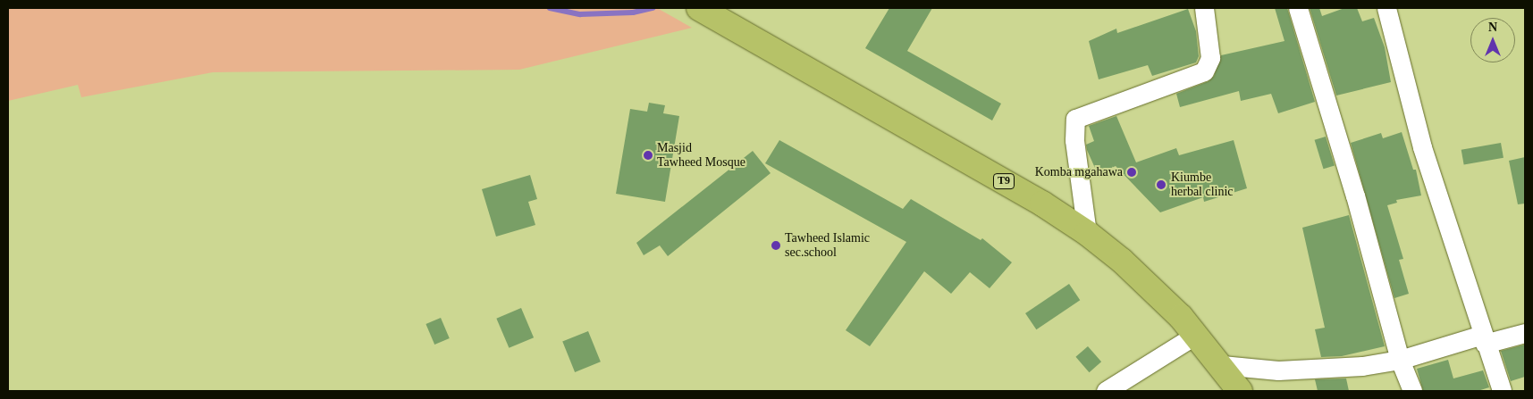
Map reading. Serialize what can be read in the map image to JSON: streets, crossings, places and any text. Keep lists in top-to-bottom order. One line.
{"streets":{"highway":["T9"]},"places":["Masjid Tawheed Mosque","Komba mgahawa","Kiumbe herbal clinic","Tawheed Islamic sec.school"],"north":"top"}
